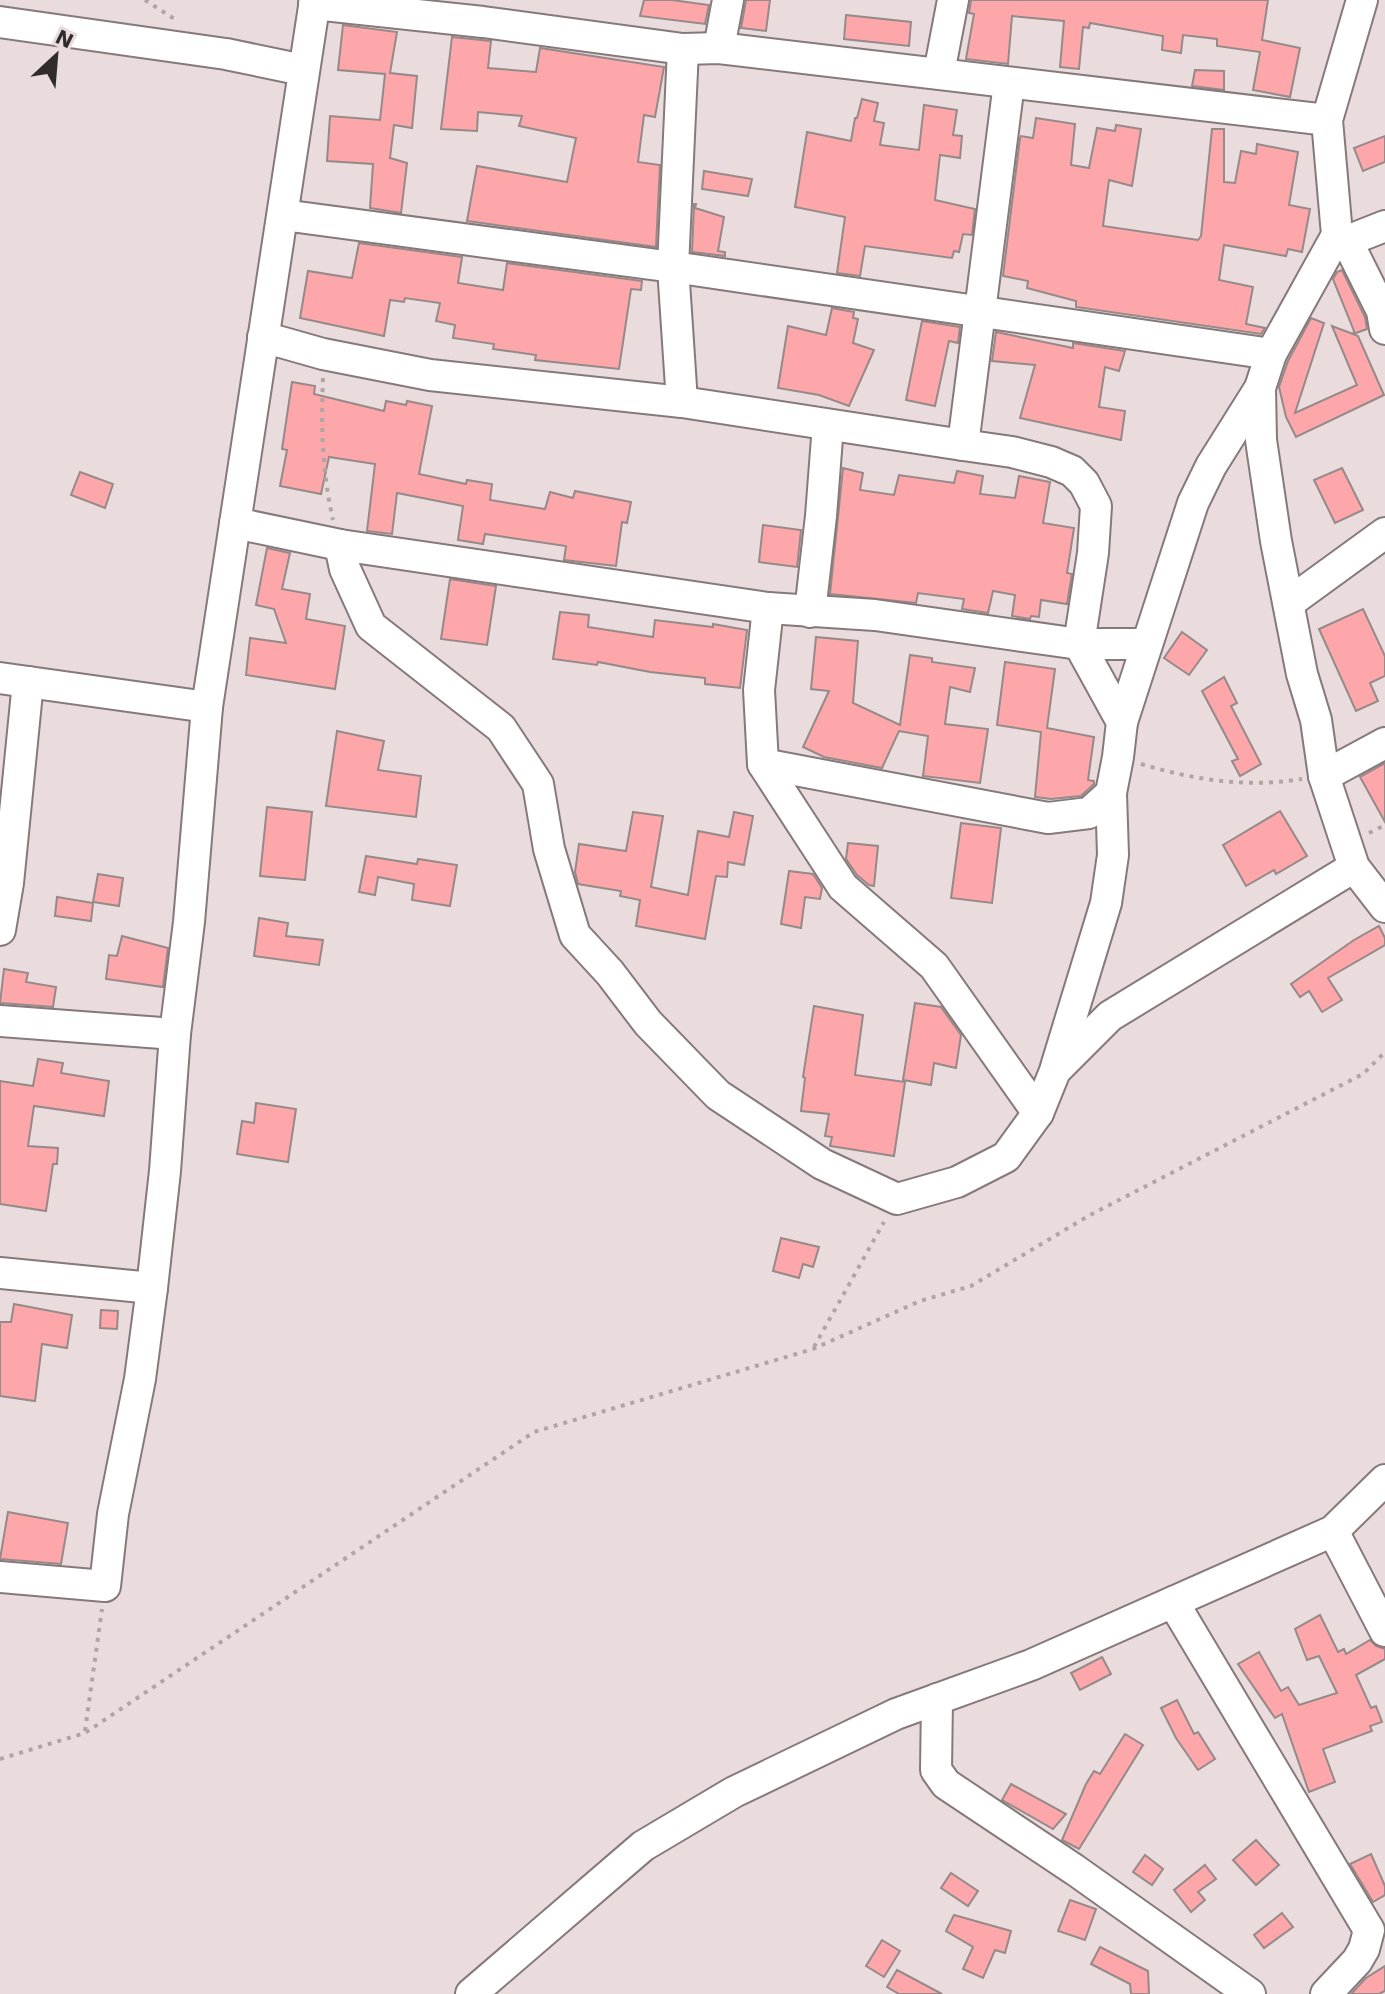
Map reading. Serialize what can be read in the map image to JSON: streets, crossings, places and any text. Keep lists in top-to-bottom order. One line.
{"north":"top right"}
